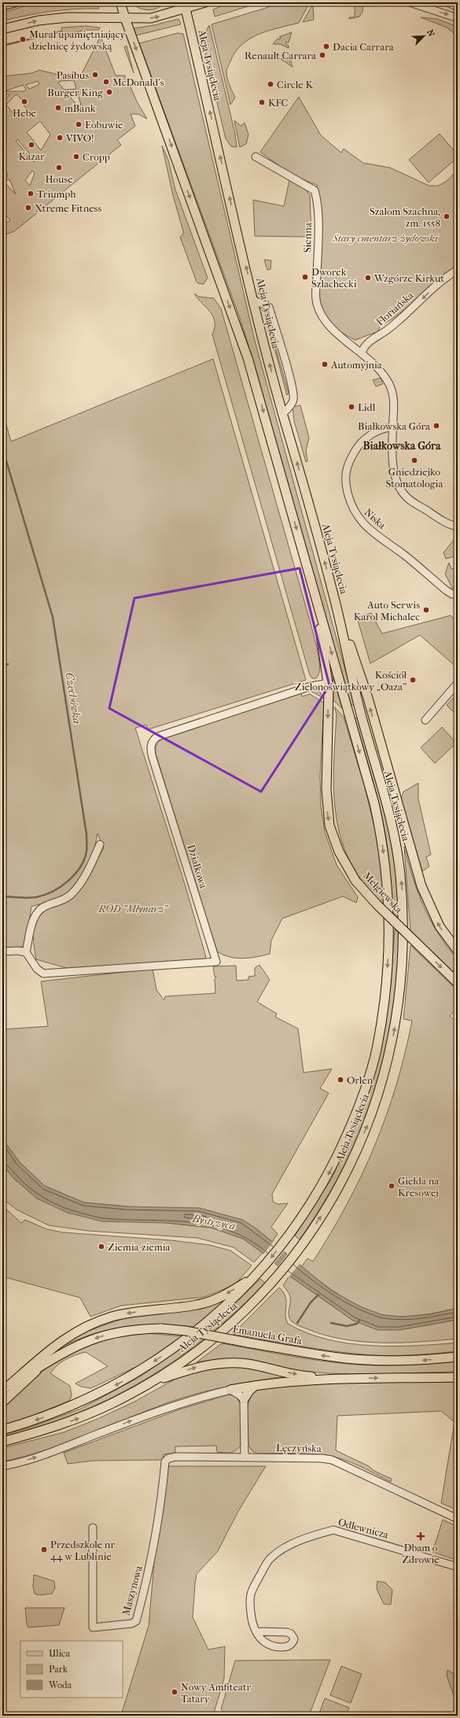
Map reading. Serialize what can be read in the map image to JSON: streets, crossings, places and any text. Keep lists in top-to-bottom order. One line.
{"streets":{"main road":["Aleja Tysiąclecia","Mełgiewska","Emanuela Grafa"],"street":["Sienna","Floriańska","Niska","Działkowa","Łęczyńska","Odlewnicza","Maszynowa"]},"crossings":[["Aleja Tysiąclecia","Mełgiewska"],["Sienna","Floriańska"],["Działkowa","Mełgiewska"],["Łęczyńska","Maszynowa"]],"one_way":["Floriańska"],"districts":["Białkowska Góra"],"water":["Czechówka","Bystrzyca"],"parks":["Stary cmentarz żydowski","ROD \"Młynarz\""],"places":{"other":["Mural upamiętniający dzielnicę żydowską","Dacia Carrara","Renault Carrara","Pasibus","McDonald's","Circle K","Burger King","Hebe","KFC","mBank","Eobuwie","VIVO!","Kazar","Cropp","House","Triumph","Xtreme Fitness","Szalom Szachna, zm. 1558","Dworek Szlachecki","Wzgórze Kirkut","Automyjnia","Lidl","Białkowska Góra","Gniedziejko Stomatologia","Auto Serwis Karol Michalec","Kościół Zielonoświątkowy „Oaza”","Orlen","Giełda na Kresowej","Ziemia-ziemia","Przedszkole nr 44 w Lublinie","Nowy Amfiteatr Tatary"],"health":["Dbam o Zdrowie"]},"legend":["Ulica","Park","Woda"],"north":"top right"}
